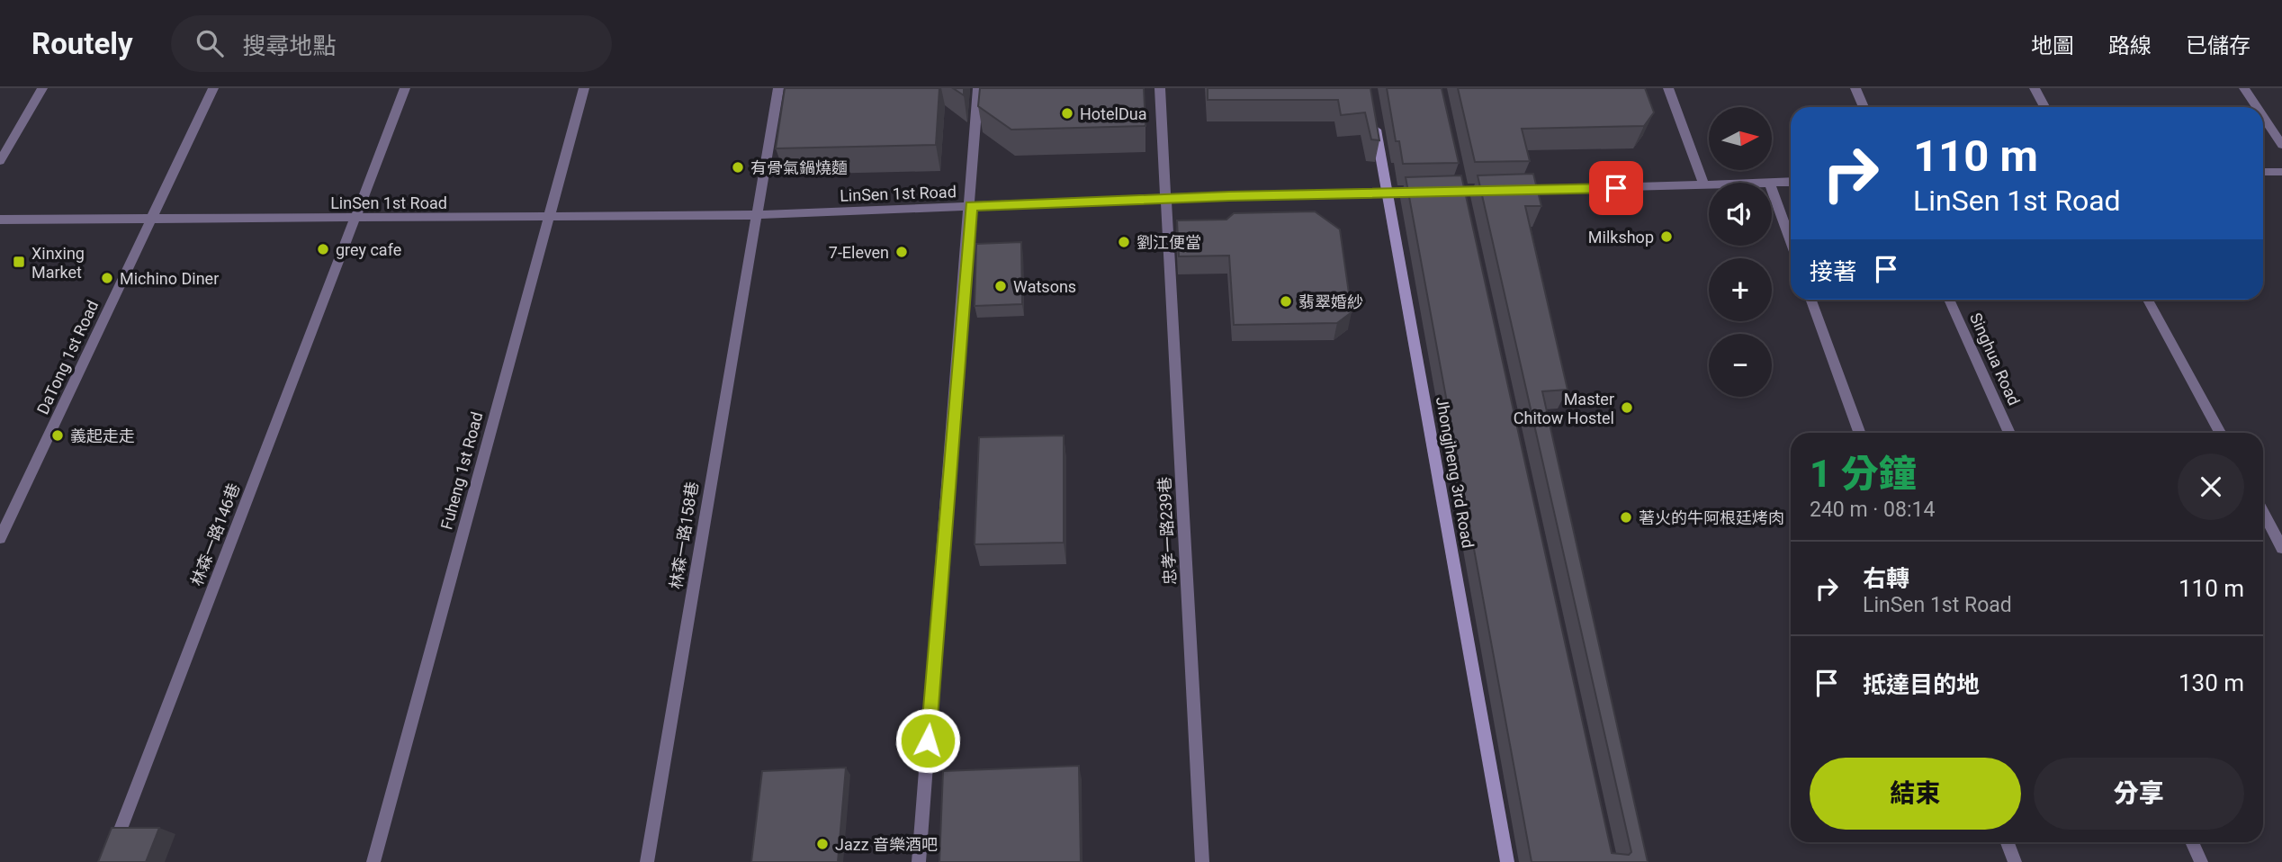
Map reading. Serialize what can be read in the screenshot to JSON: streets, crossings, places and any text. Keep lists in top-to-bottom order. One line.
{"streets":{"street":["LinSen 1st Road","DaTong 1st Road","Singhua Road","Fuheng 1st Road","Jhongjheng 3rd Road","忠孝一路239巷","林森一路146巷","林森一路158巷"]},"crossings":[["LinSen 1st Road","DaTong 1st Road"],["LinSen 1st Road","Fuheng 1st Road"],["LinSen 1st Road","Jhongjheng 3rd Road"],["LinSen 1st Road","忠孝一路239巷"],["LinSen 1st Road","林森一路146巷"],["LinSen 1st Road","林森一路158巷"]],"places":{"other":["HotelDua","有骨氣鍋燒麵","Milkshop","劉江便當","grey cafe","7-Eleven","Michino Diner","Watsons","翡翠婚紗","Master Chitow Hostel","義起走走","著火的牛阿根廷烤肉","Jazz 音樂酒吧"],"transit":["Xinxing Market"]},"north":"right","page":{"header":"Routely","search":"搜尋地點","nav":["地圖","路線","已儲存"],"map_buttons":["+","−"],"turn":["110 m","LinSen 1st Road"],"then":"接著","heading":["1 分鐘","240 m · 08:14"],"list":[{"name":"右轉","note":"LinSen 1st Road","value":"110 m"},{"name":"抵達目的地","value":"130 m"}],"buttons":["結束","分享"]}}
